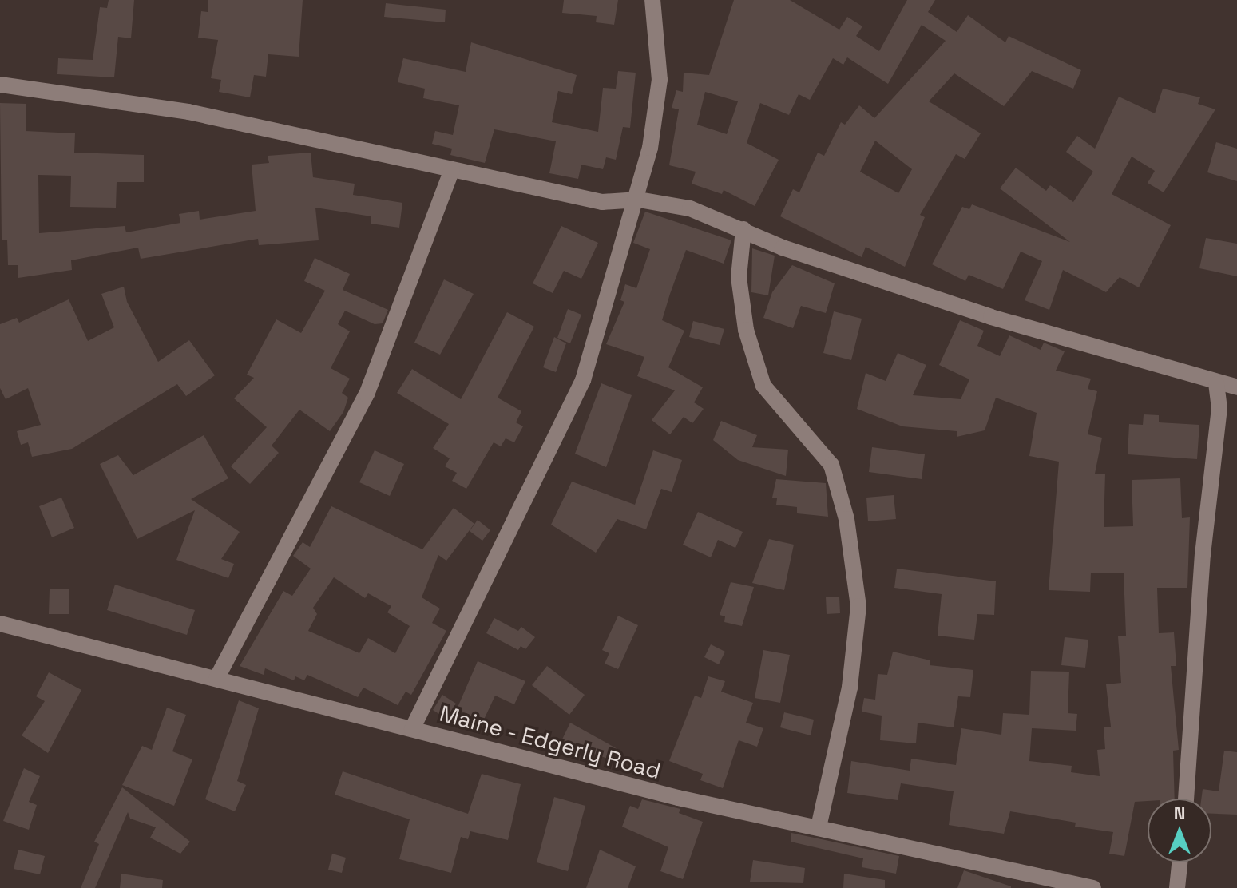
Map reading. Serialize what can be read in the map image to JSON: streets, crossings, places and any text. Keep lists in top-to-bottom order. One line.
{"streets":{"street":["Maine - Edgerly Road"]},"north":"top"}
